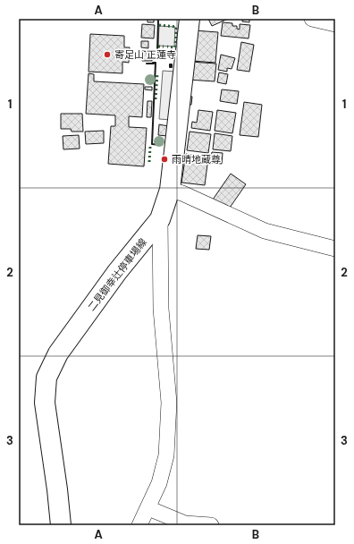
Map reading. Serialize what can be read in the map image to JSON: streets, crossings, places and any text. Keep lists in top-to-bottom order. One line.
{"streets":{"main road":["二見御幸辻停車場線"]},"places":["寄足山 正蓮寺","雨晴地蔵尊"],"grid":{"columns":["A","B"],"rows":["1","2","3"]}}
